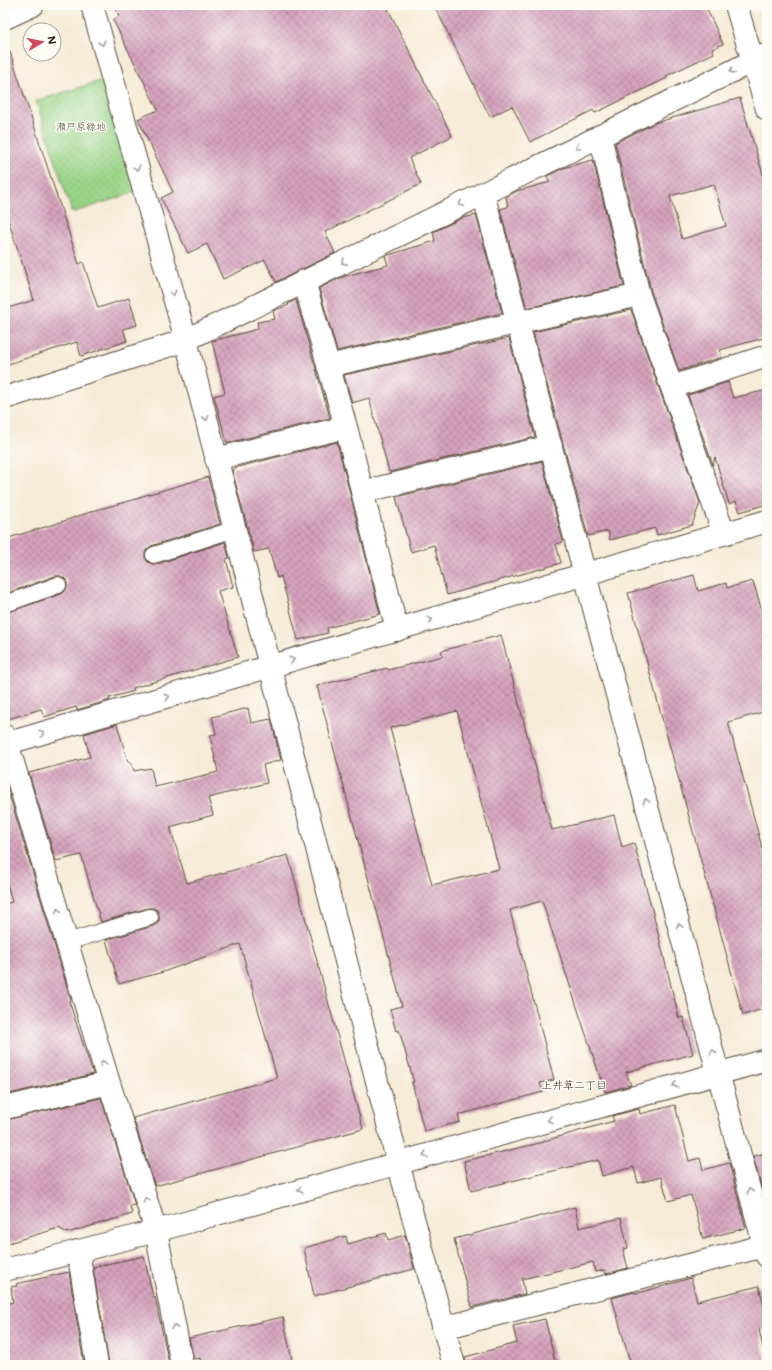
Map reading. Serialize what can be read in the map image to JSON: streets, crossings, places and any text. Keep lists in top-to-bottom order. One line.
{"districts":["上井草二丁目"],"parks":["瀬戸原緑地"],"north":"right"}
